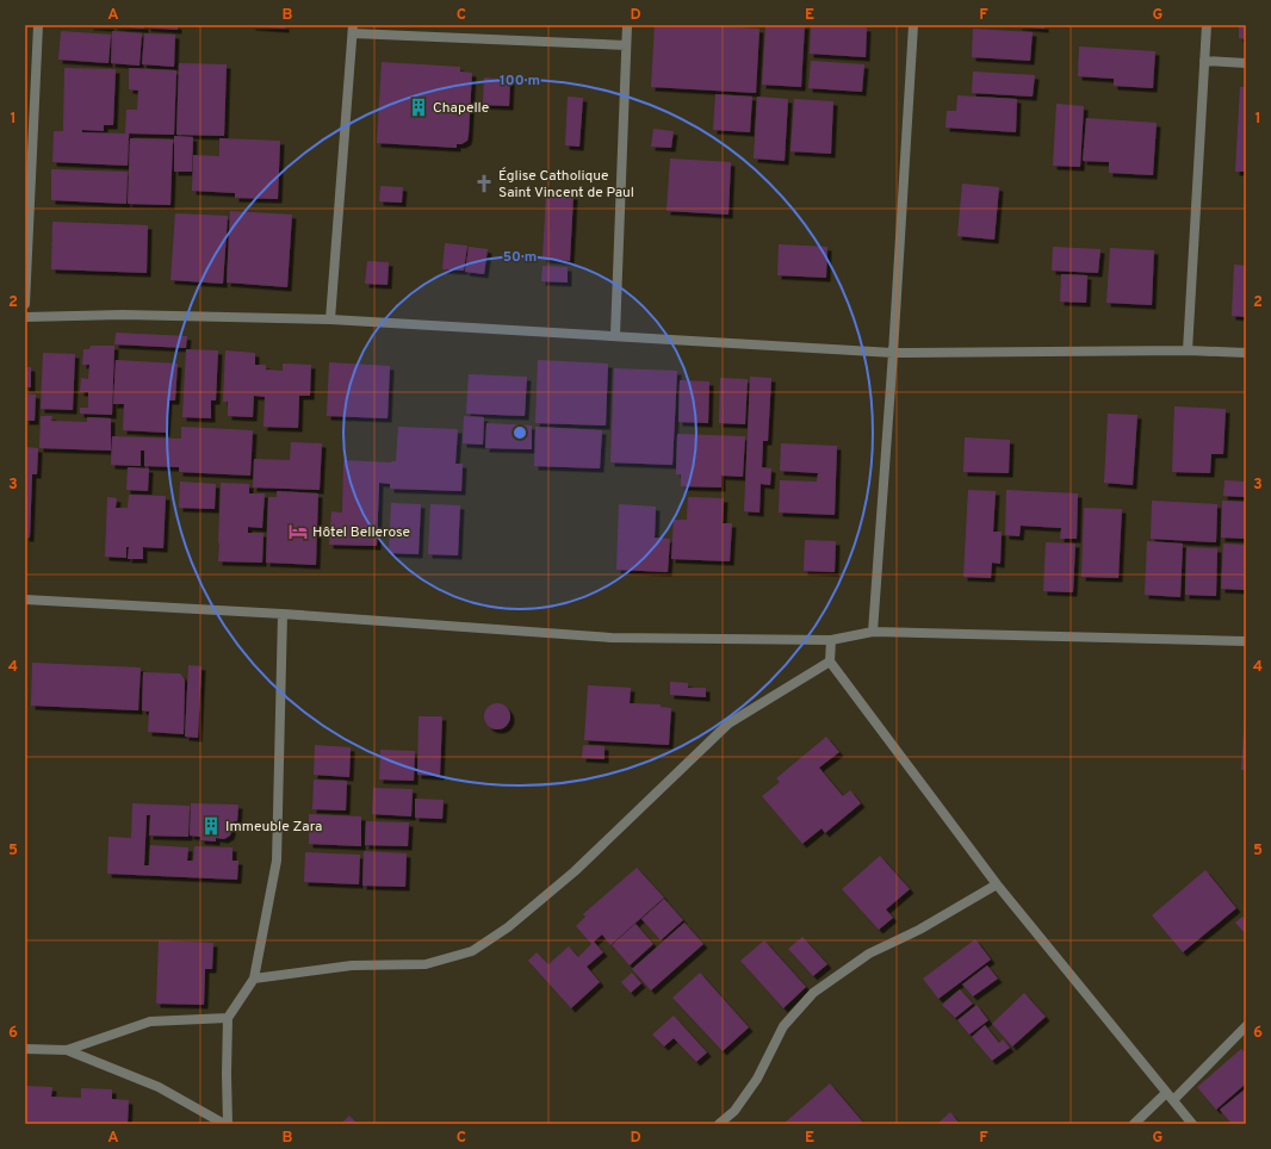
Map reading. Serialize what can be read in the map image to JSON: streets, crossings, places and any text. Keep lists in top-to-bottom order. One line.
{"places":{"building":["Chapelle","Immeuble Zara"],"church":["Église Catholique Saint Vincent de Paul"],"hotel":["Hôtel Bellerose"]},"grid":{"columns":["A","B","C","D","E","F","G"],"rows":["1","2","3","4","5","6"]},"rings":["100 m","50 m"]}
